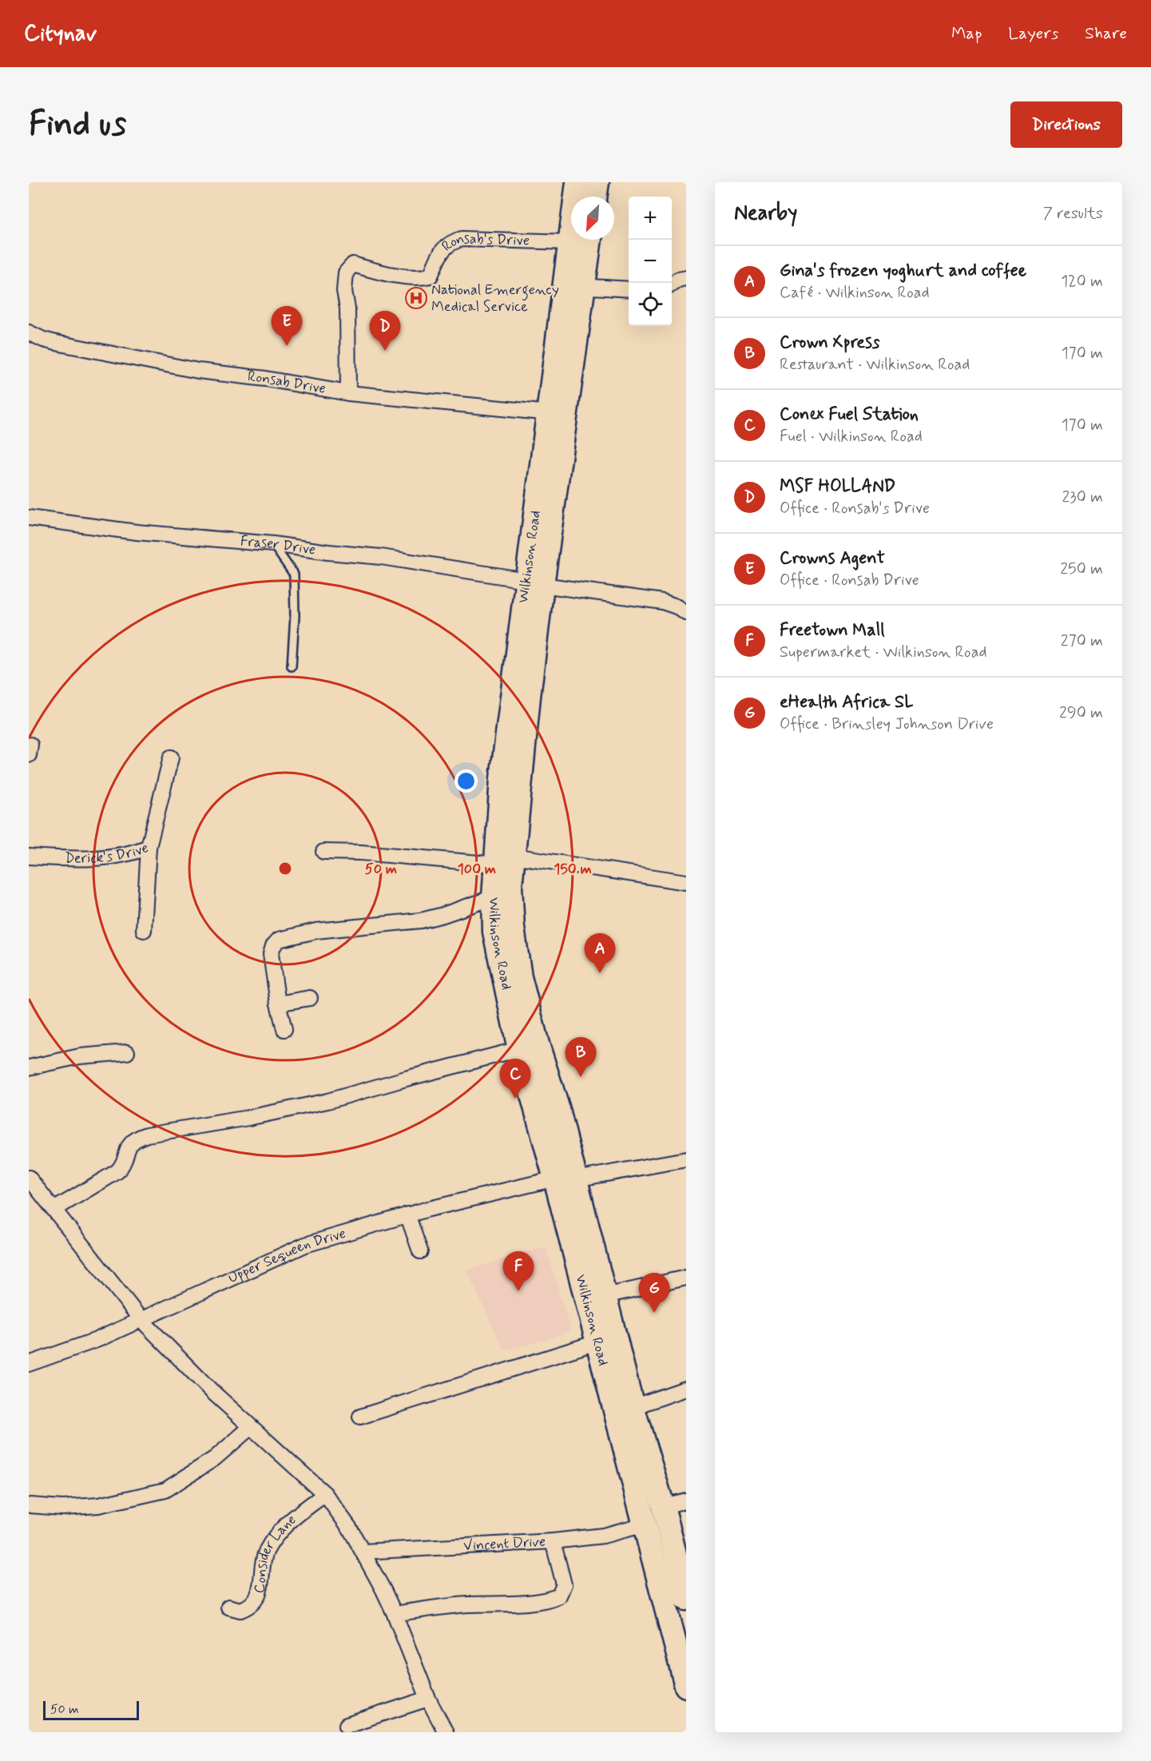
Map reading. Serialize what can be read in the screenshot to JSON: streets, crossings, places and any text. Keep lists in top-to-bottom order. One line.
{"streets":{"main road":["Wilkinson Road"],"street":["Ronsab's Drive","Ronsab Drive","Fraser Drive","Derick's Drive","Upper Sequeen Drive","Vincent Drive","Consider Lane"]},"crossings":[["Ronsab's Drive","Ronsab Drive"],["Ronsab's Drive","Wilkinson Road"],["Ronsab Drive","Wilkinson Road"],["Fraser Drive","Wilkinson Road"],["Wilkinson Road","Upper Sequeen Drive"],["Wilkinson Road","Vincent Drive"]],"places":{"hospital":["National Emergency Medical Service"]},"scale_bar":"50 m","north":"bottom left","page":{"header":"Citynav","nav":["Map","Layers","Share"],"buttons":"Directions","title":"Find us","heading":["Nearby","7 results"],"map_buttons":["+","−"],"list":[{"mark":"A","name":"Gina's frozen yoghurt and coffee","note":"Café · Wilkinson Road","value":"120 m"},{"mark":"B","name":"Crown Xpress","note":"Restaurant · Wilkinson Road","value":"170 m"},{"mark":"C","name":"Conex Fuel Station","note":"Fuel · Wilkinson Road","value":"170 m"},{"mark":"D","name":"MSF HOLLAND","note":"Office · Ronsab's Drive","value":"230 m"},{"mark":"E","name":"Crowns Agent","note":"Office · Ronsab Drive","value":"250 m"},{"mark":"F","name":"Freetown Mall","note":"Supermarket · Wilkinson Road","value":"270 m"},{"mark":"G","name":"eHealth Africa SL","note":"Office · Brinsley Johnson Drive","value":"290 m"}],"pins":["E","D","A","B","C","F","G"],"scale":"50 m"},"rings":["50 m","100 m","150 m"]}
